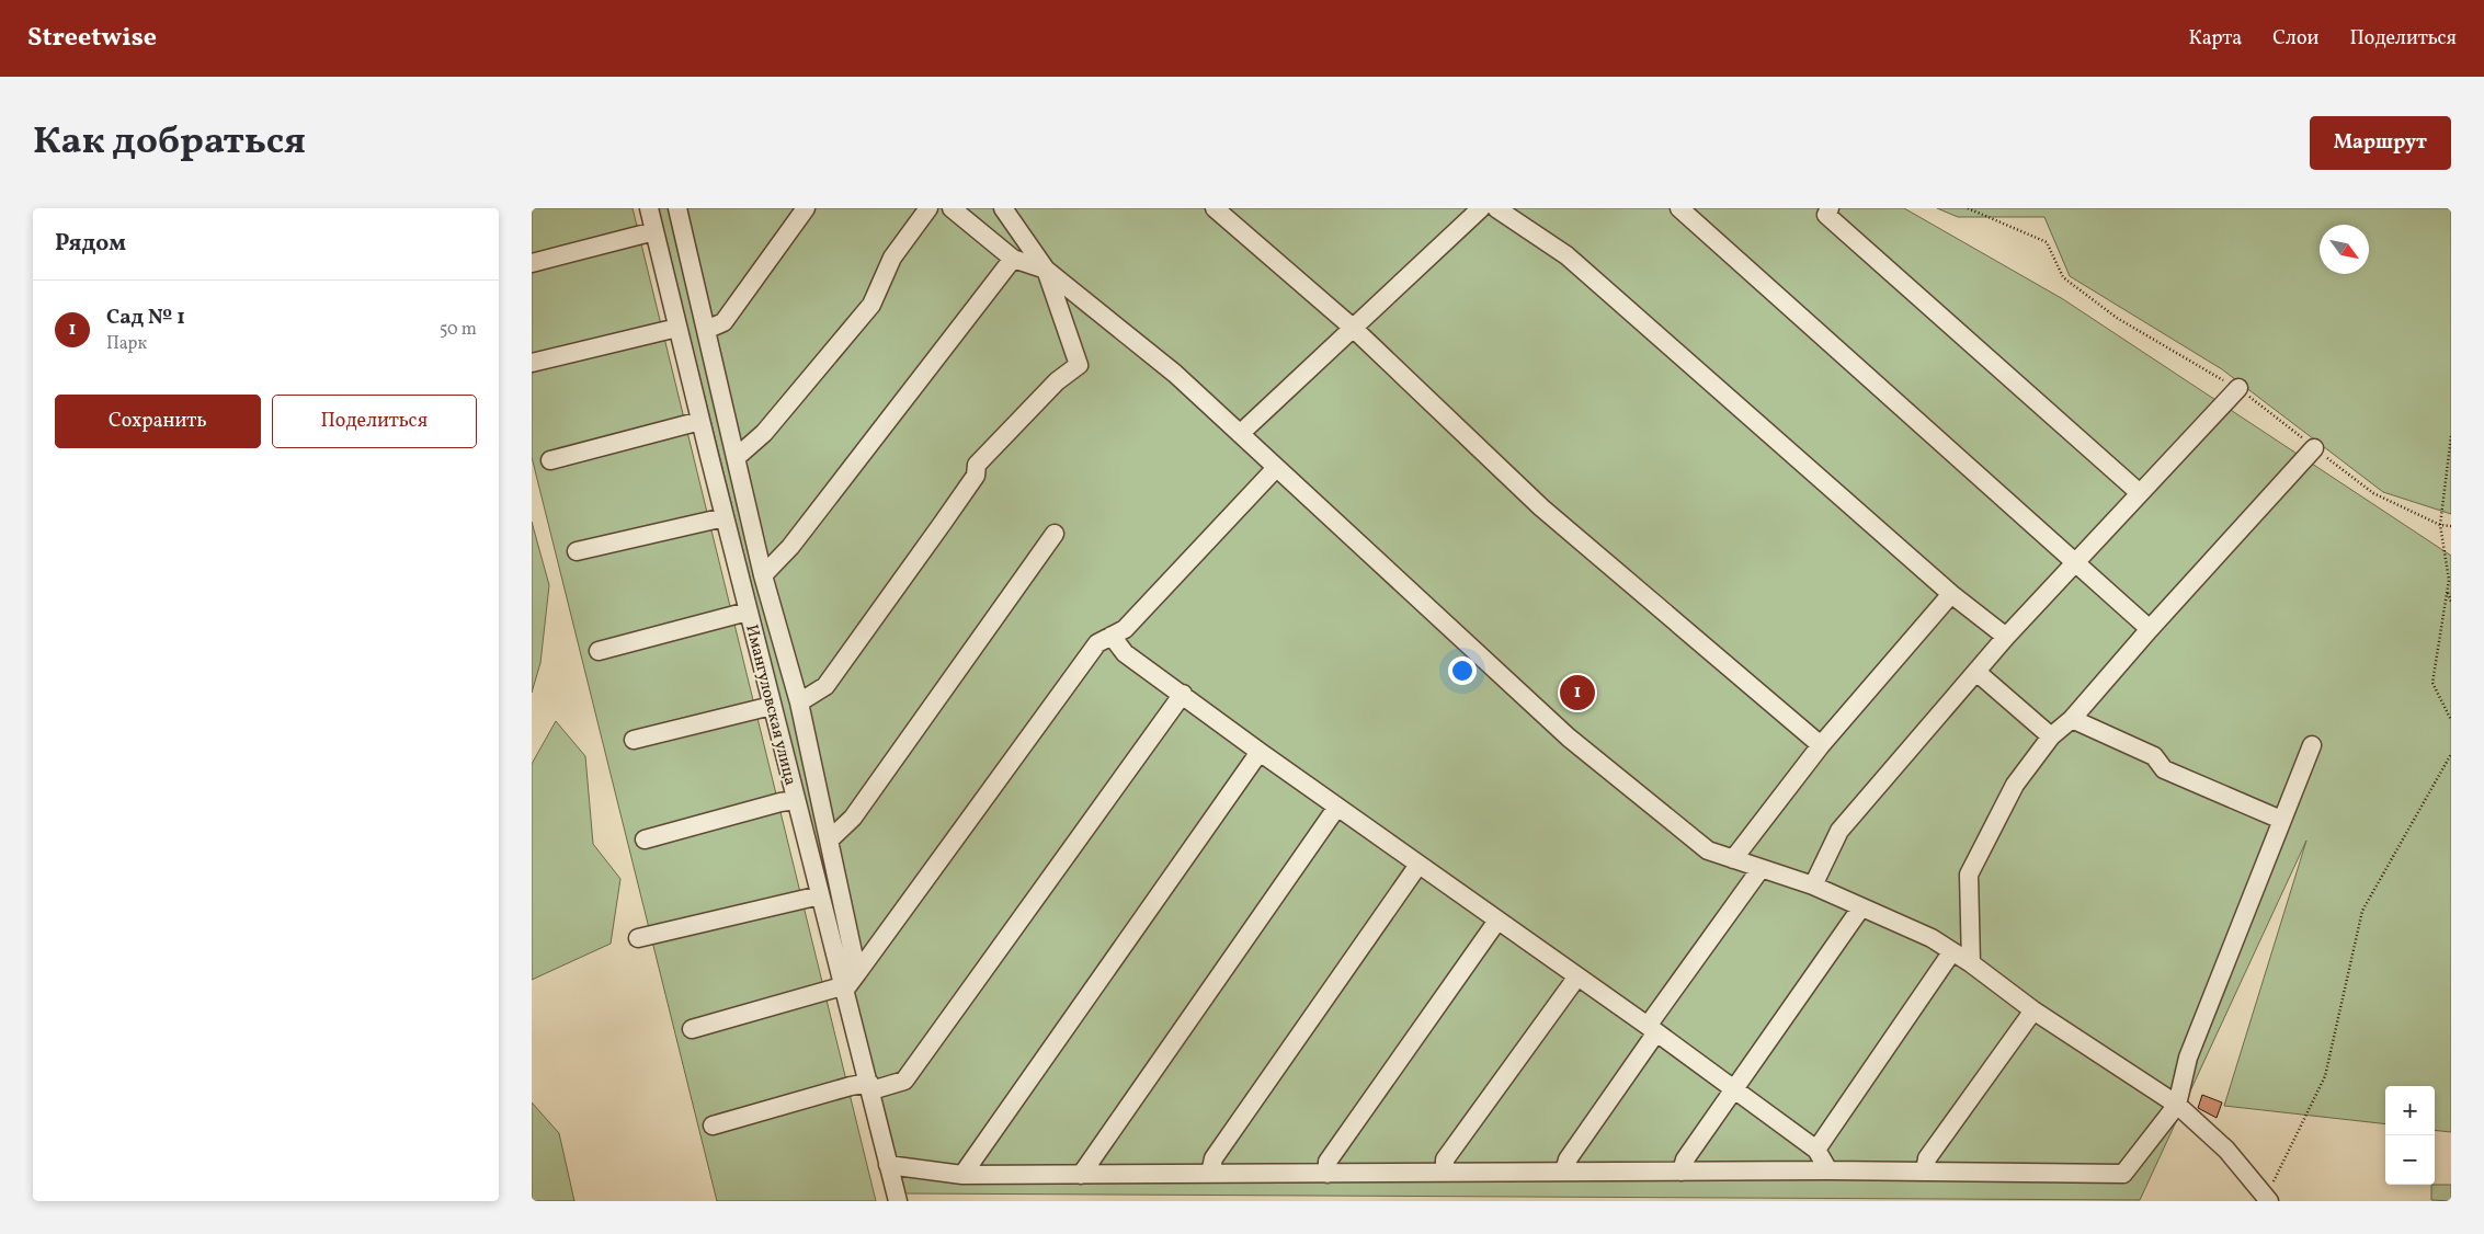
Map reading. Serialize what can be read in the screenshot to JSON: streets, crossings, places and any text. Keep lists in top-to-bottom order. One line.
{"streets":{"street":["Имангуловская улица"]},"north":"bottom right","page":{"header":"Streetwise","nav":["Карта","Слои","Поделиться"],"title":"Как добраться","buttons":["Маршрут",["Сохранить","Поделиться"]],"heading":"Рядом","list":[{"mark":"1","name":"Сад № 1","note":"Парк","value":"50 m"}],"pins":"1","map_buttons":["+","−"]}}
